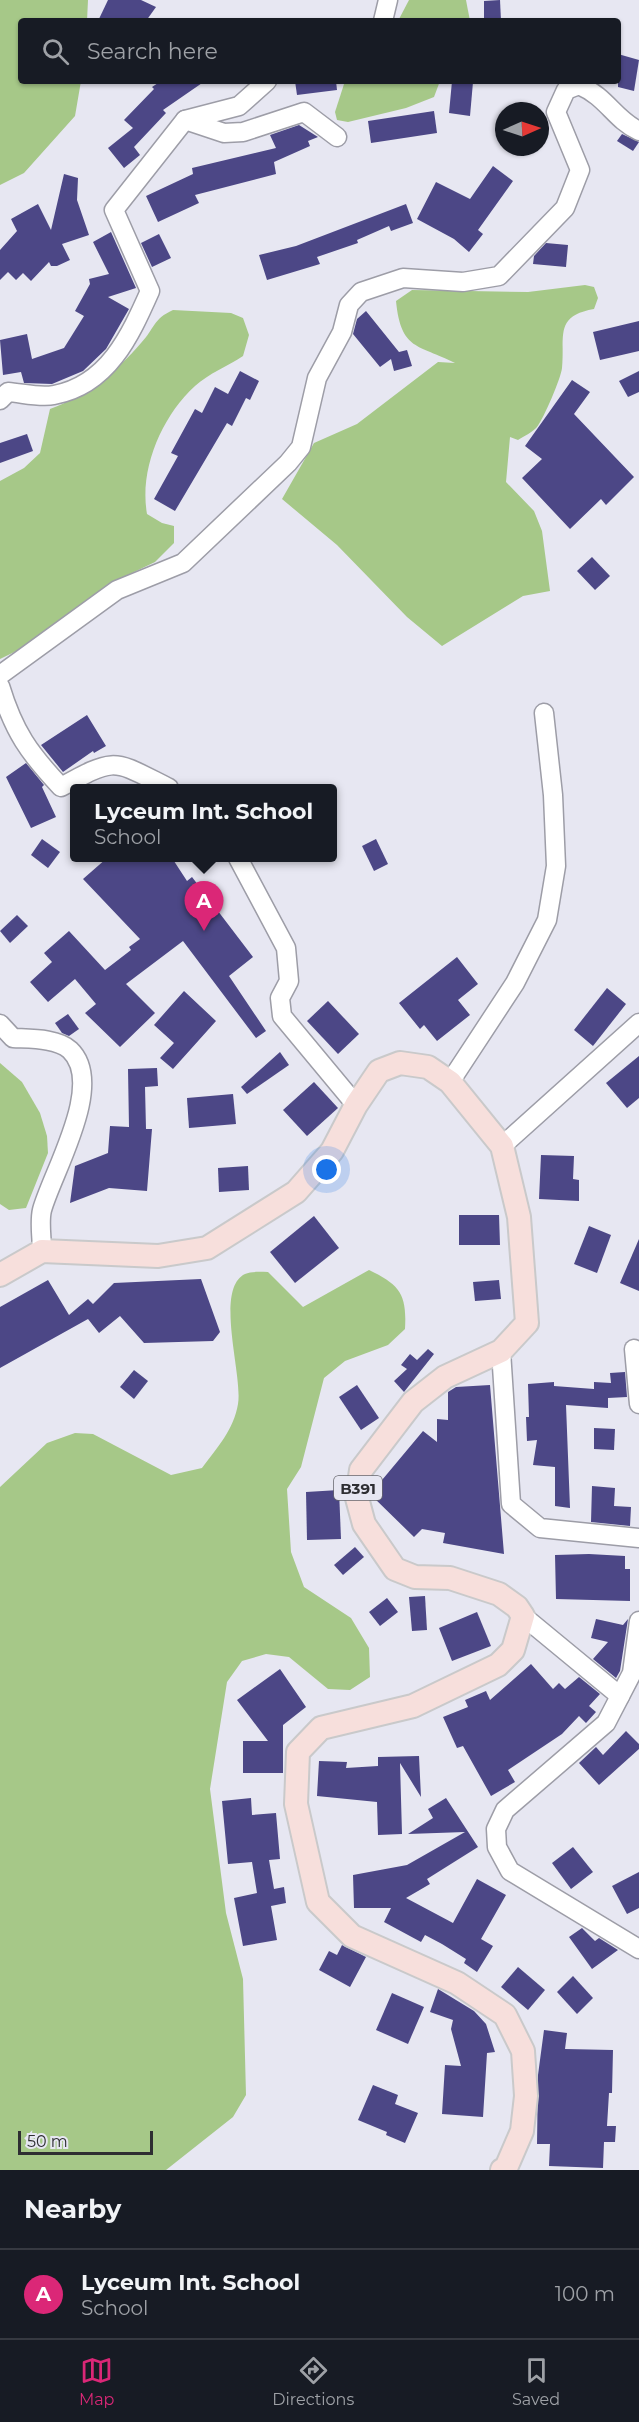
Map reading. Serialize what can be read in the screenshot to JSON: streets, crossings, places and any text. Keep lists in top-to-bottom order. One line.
{"streets":{"main road":["B391"]},"scale_bar":"50 m","north":"right","page":{"search":"Search here","popup":["Lyceum Int. School","School"],"pins":"A","scale":"50 m","heading":"Nearby","list":[{"mark":"A","name":"Lyceum Int. School","note":"School","value":"100 m"}],"nav":["Map","Directions","Saved"]}}
